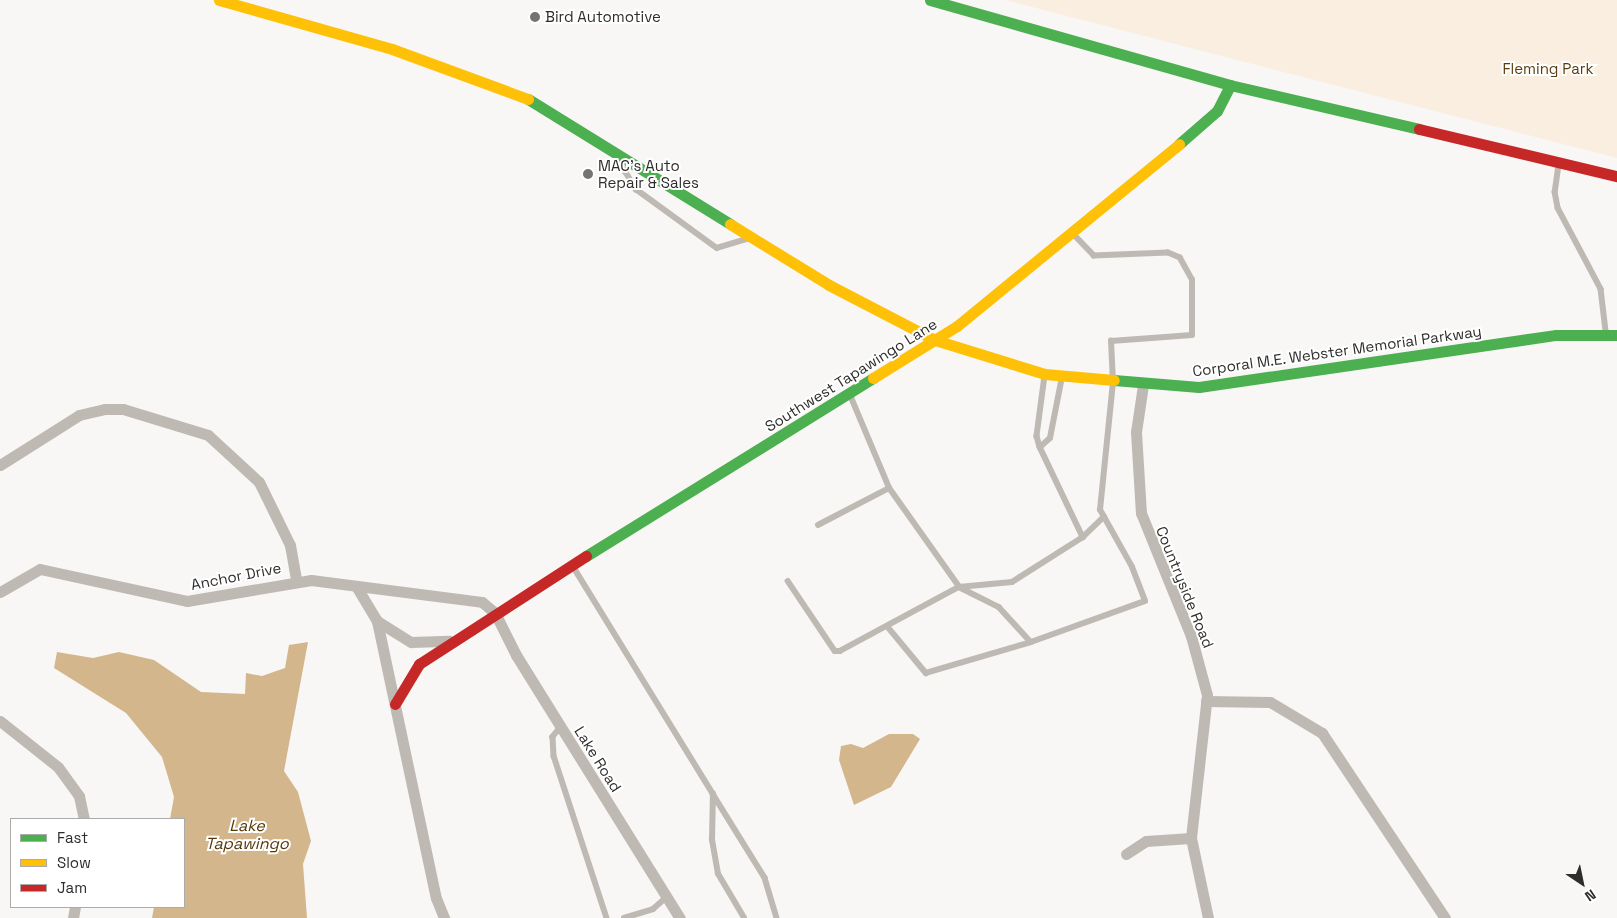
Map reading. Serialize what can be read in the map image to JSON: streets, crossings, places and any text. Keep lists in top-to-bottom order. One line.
{"streets":{"main road":["Corporal M.E. Webster Memorial Parkway","Southwest Tapawingo Lane"],"street":["Anchor Drive","Countryside Road","Lake Road"]},"crossings":[["Corporal M.E. Webster Memorial Parkway","Southwest Tapawingo Lane"],["Corporal M.E. Webster Memorial Parkway","Countryside Road"],["Southwest Tapawingo Lane","Anchor Drive"],["Southwest Tapawingo Lane","Lake Road"],["Anchor Drive","Lake Road"]],"water":["Lake Tapawingo"],"parks":["Fleming Park"],"places":["Bird Automotive","MAC's Auto Repair & Sales"],"legend":["Fast","Slow","Jam"],"north":"bottom right"}
